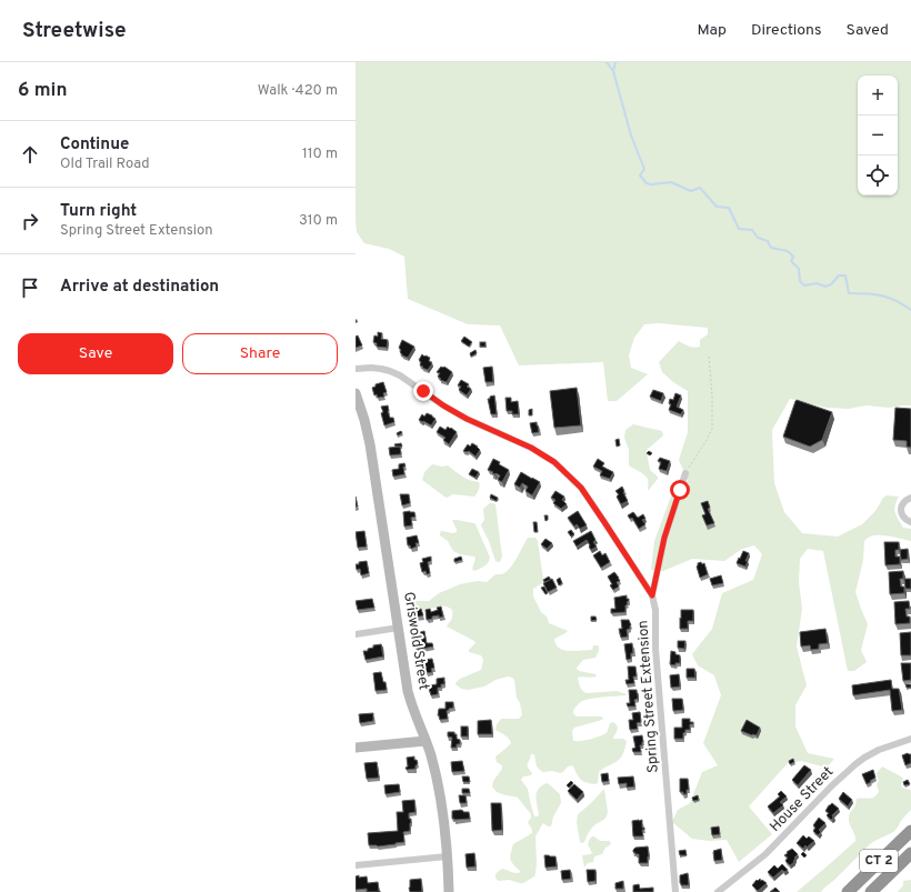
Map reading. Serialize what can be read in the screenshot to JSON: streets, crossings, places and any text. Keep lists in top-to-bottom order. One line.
{"streets":{"highway":["CT 2"],"main road":["Griswold Street"],"street":["Spring Street Extension","House Street"]},"page":{"header":"Streetwise","nav":["Map","Directions","Saved"],"heading":["6 min","Walk · 420 m"],"map_buttons":["+","−"],"list":[["Continue","Old Trail Road","110 m"],["Turn right","Spring Street Extension","310 m"],"Arrive at destination"],"buttons":["Save","Share"]}}
